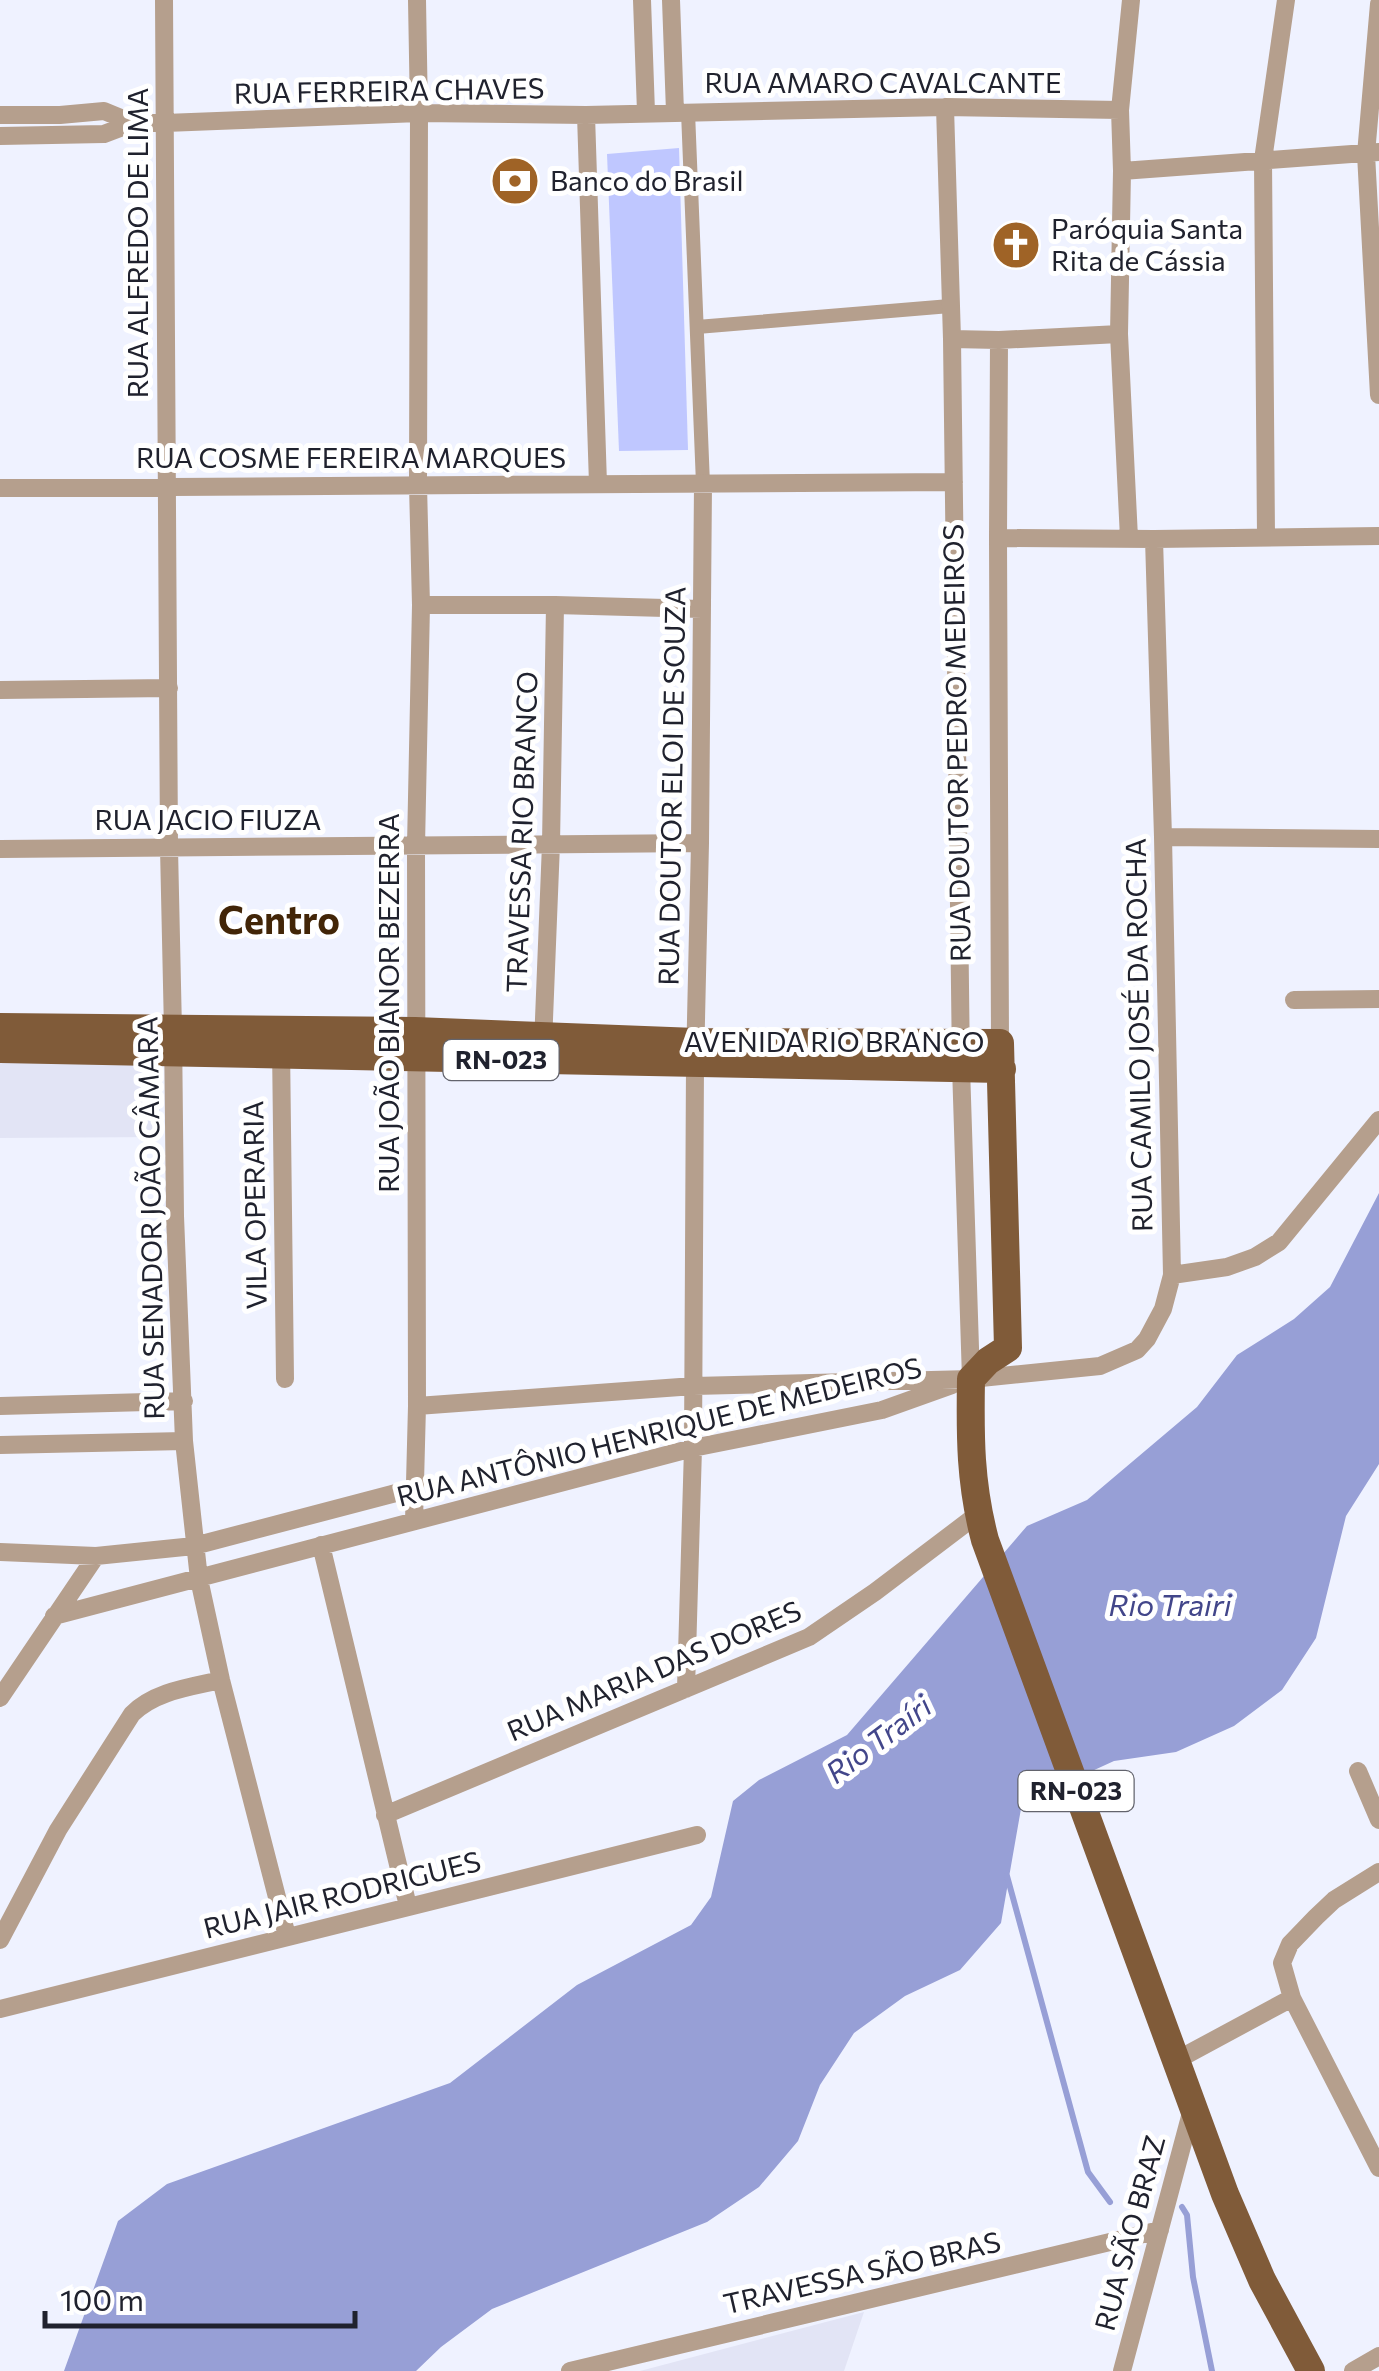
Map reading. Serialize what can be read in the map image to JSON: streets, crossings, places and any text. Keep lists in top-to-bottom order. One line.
{"streets":{"main road":["RUA DOUTOR PEDRO MEDEIROS","AVENIDA RIO BRANCO","RN-023"],"street":["RUA AMARO CAVALCANTE","RUA FERREIRA CHAVES","RUA ALFREDO DE LIMA","RUA COSME FEREIRA MARQUES","RUA DOUTOR ELOI DE SOUZA","RUA JACIO FIUZA","TRAVESSA RIO BRANCO","RUA JOÃO BIANOR BEZERRA","RUA CAMILO JOSÉ DA ROCHA","VILA OPERARIA","RUA SENADOR JOÃO CÂMARA","RUA ANTÔNIO HENRIQUE DE MEDEIROS","RUA MARIA DAS DORES","RUA JAIR RODRIGUES","RUA SÃO BRAZ","TRAVESSA SÃO BRAS"]},"crossings":[["RUA AMARO CAVALCANTE","RUA FERREIRA CHAVES"],["RUA AMARO CAVALCANTE","RUA DOUTOR PEDRO MEDEIROS"],["RUA FERREIRA CHAVES","RUA ALFREDO DE LIMA"],["RUA FERREIRA CHAVES","RUA JOÃO BIANOR BEZERRA"],["RUA ALFREDO DE LIMA","RUA COSME FEREIRA MARQUES"],["RUA ALFREDO DE LIMA","RUA SENADOR JOÃO CÂMARA"],["RUA COSME FEREIRA MARQUES","RUA DOUTOR PEDRO MEDEIROS"],["RUA COSME FEREIRA MARQUES","RUA DOUTOR ELOI DE SOUZA"],["RUA COSME FEREIRA MARQUES","RUA JOÃO BIANOR BEZERRA"],["RUA COSME FEREIRA MARQUES","RUA SENADOR JOÃO CÂMARA"],["RUA DOUTOR PEDRO MEDEIROS","RUA CAMILO JOSÉ DA ROCHA"],["RUA DOUTOR PEDRO MEDEIROS","AVENIDA RIO BRANCO"],["RUA DOUTOR PEDRO MEDEIROS","RN-023"],["RUA DOUTOR PEDRO MEDEIROS","RUA ANTÔNIO HENRIQUE DE MEDEIROS"],["RUA DOUTOR PEDRO MEDEIROS","RUA MARIA DAS DORES"],["RUA DOUTOR ELOI DE SOUZA","RUA JACIO FIUZA"],["RUA DOUTOR ELOI DE SOUZA","AVENIDA RIO BRANCO"],["RUA DOUTOR ELOI DE SOUZA","RUA ANTÔNIO HENRIQUE DE MEDEIROS"],["RUA DOUTOR ELOI DE SOUZA","RUA MARIA DAS DORES"],["RUA JACIO FIUZA","TRAVESSA RIO BRANCO"],["RUA JACIO FIUZA","RUA JOÃO BIANOR BEZERRA"],["RUA JACIO FIUZA","RUA SENADOR JOÃO CÂMARA"],["TRAVESSA RIO BRANCO","AVENIDA RIO BRANCO"],["RUA JOÃO BIANOR BEZERRA","AVENIDA RIO BRANCO"],["RUA JOÃO BIANOR BEZERRA","RUA ANTÔNIO HENRIQUE DE MEDEIROS"],["RUA CAMILO JOSÉ DA ROCHA","RUA ANTÔNIO HENRIQUE DE MEDEIROS"],["AVENIDA RIO BRANCO","VILA OPERARIA"],["AVENIDA RIO BRANCO","RUA SENADOR JOÃO CÂMARA"],["RN-023","RUA MARIA DAS DORES"],["RN-023","RUA SÃO BRAZ"],["RUA SENADOR JOÃO CÂMARA","RUA ANTÔNIO HENRIQUE DE MEDEIROS"],["RUA SENADOR JOÃO CÂMARA","RUA JAIR RODRIGUES"],["RUA SÃO BRAZ","TRAVESSA SÃO BRAS"]],"districts":["Centro"],"water":["Rio Trairi","Rio Traíri"],"places":{"bank":["Banco do Brasil"],"church":["Paróquia Santa Rita de Cássia"]},"scale_bar":"100 m"}
